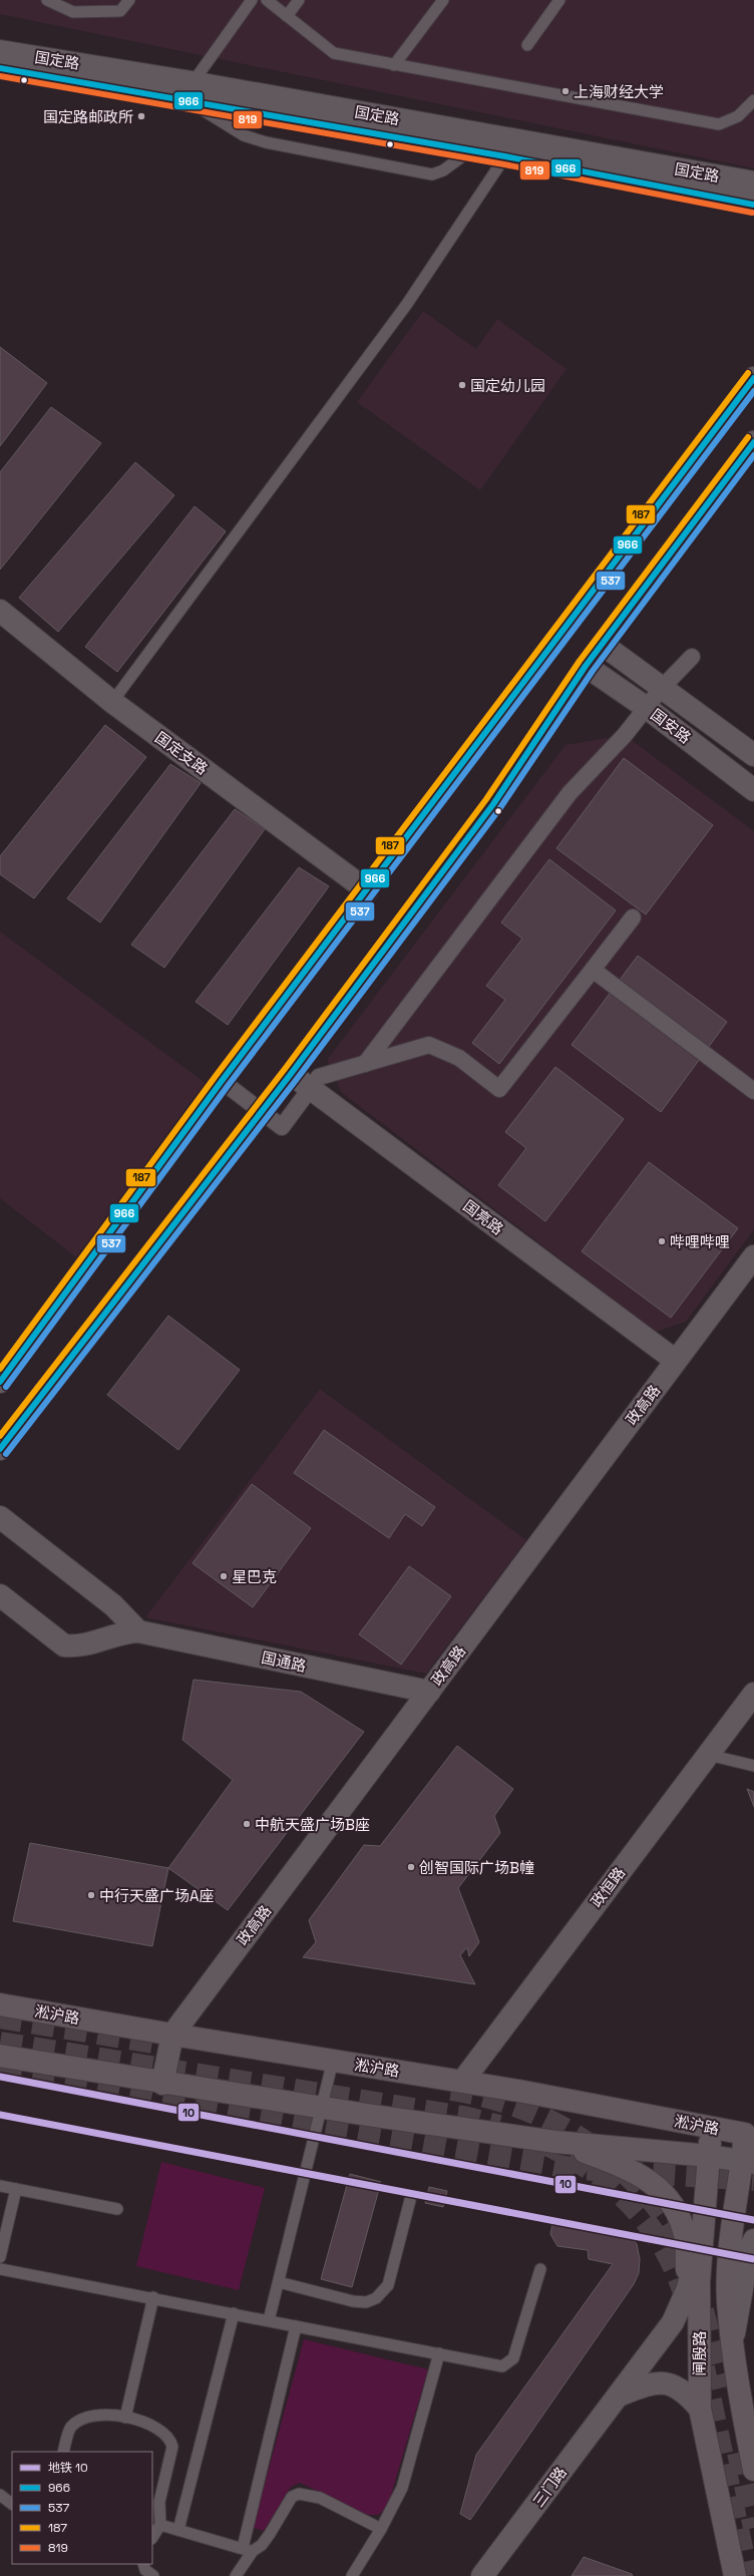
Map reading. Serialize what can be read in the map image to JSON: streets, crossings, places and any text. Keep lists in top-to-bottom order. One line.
{"streets":{"main road":["淞沪路","闸殷路"],"street":["国定路","国安路","国定支路","国亮路","政高路","国通路","政恒路","三门路"]},"crossings":[["国亮路","政高路"],["政高路","国通路"],["政高路","淞沪路"],["政恒路","淞沪路"],["淞沪路","闸殷路"],["闸殷路","三门路"]],"places":["上海财经大学","国定路邮政所","国定幼儿园","哔哩哔哩","星巴克","中航天盛广场B座","创智国际广场B幢","中行天盛广场A座"],"lines":["transit line 966","transit line 819","transit line 187","transit line 537","metro line 10"],"legend":["地铁 10","966","537","187","819"]}
